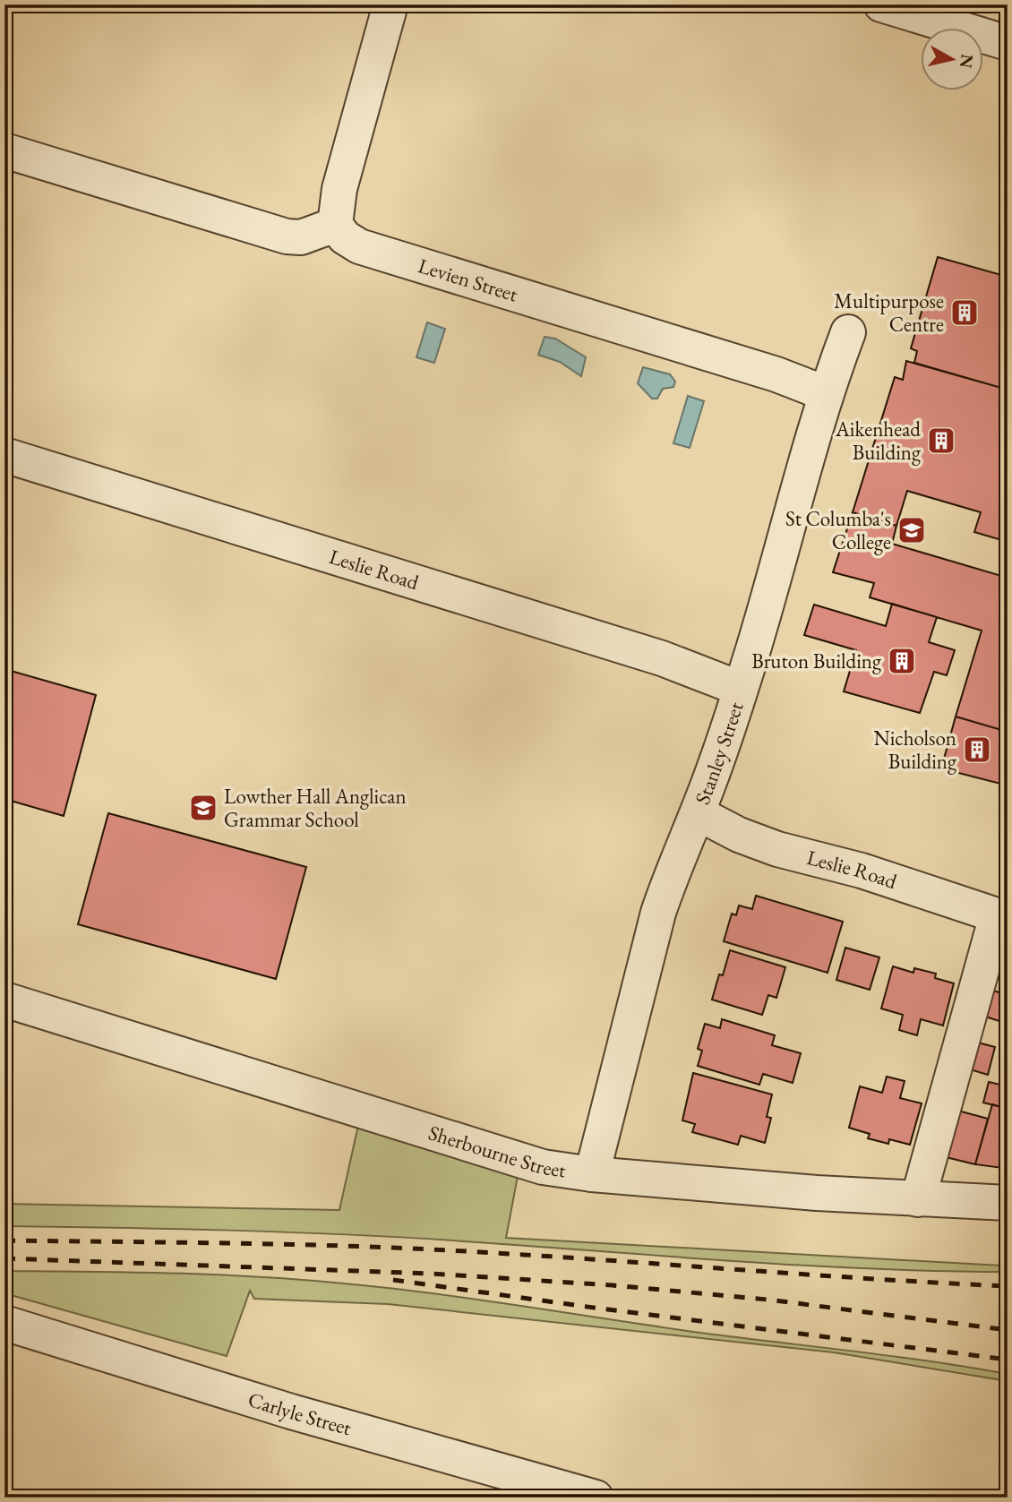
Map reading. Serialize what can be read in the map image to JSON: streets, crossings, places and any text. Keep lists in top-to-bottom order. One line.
{"streets":{"street":["Levien Street","Leslie Road","Stanley Street","Sherbourne Street","Carlyle Street"]},"crossings":[["Levien Street","Stanley Street"],["Leslie Road","Stanley Street"],["Stanley Street","Sherbourne Street"]],"places":{"building":["Multipurpose Centre","Aikenhead Building","Bruton Building","Nicholson Building"],"school or university":["St Columba's College","Lowther Hall Anglican Grammar School"]},"north":"right"}
